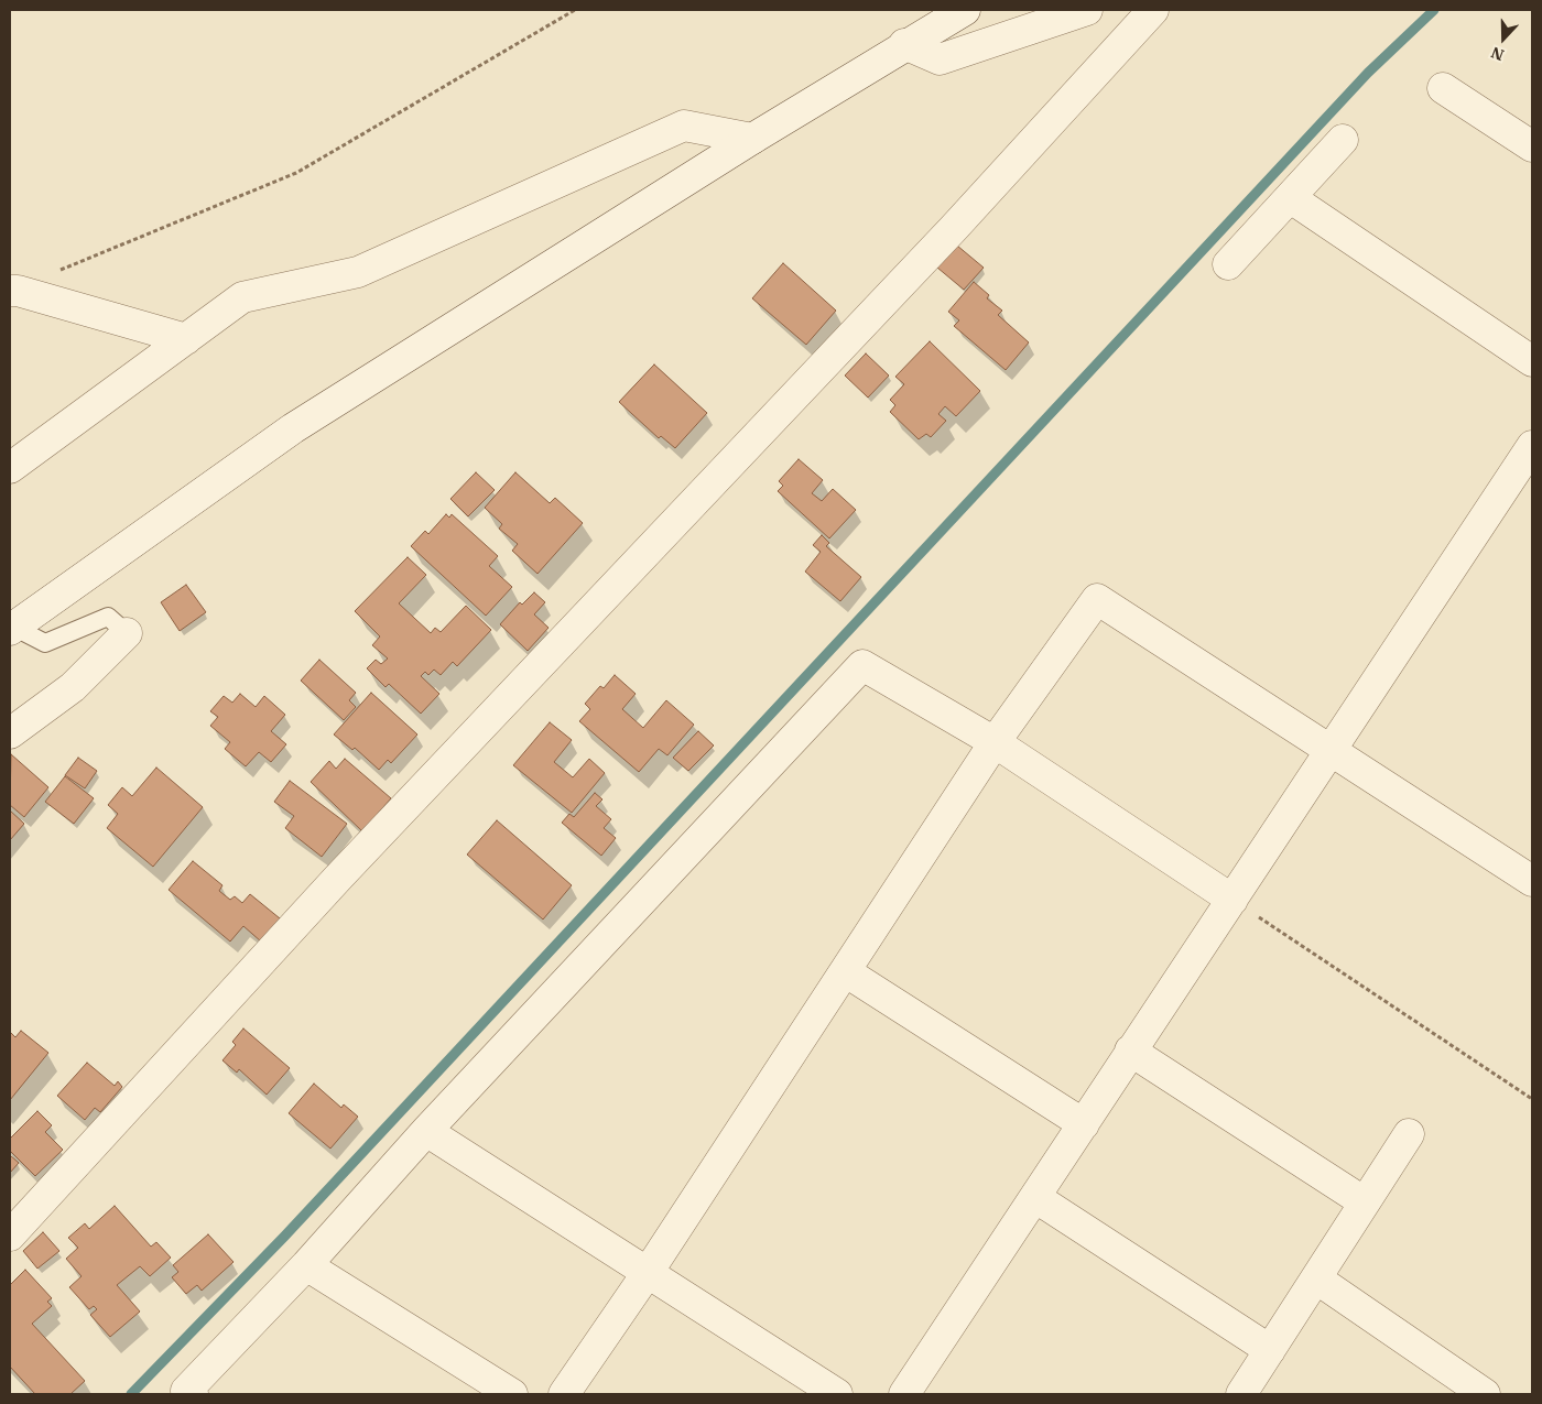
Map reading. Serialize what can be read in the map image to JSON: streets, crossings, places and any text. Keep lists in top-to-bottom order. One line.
{"north":"bottom"}
